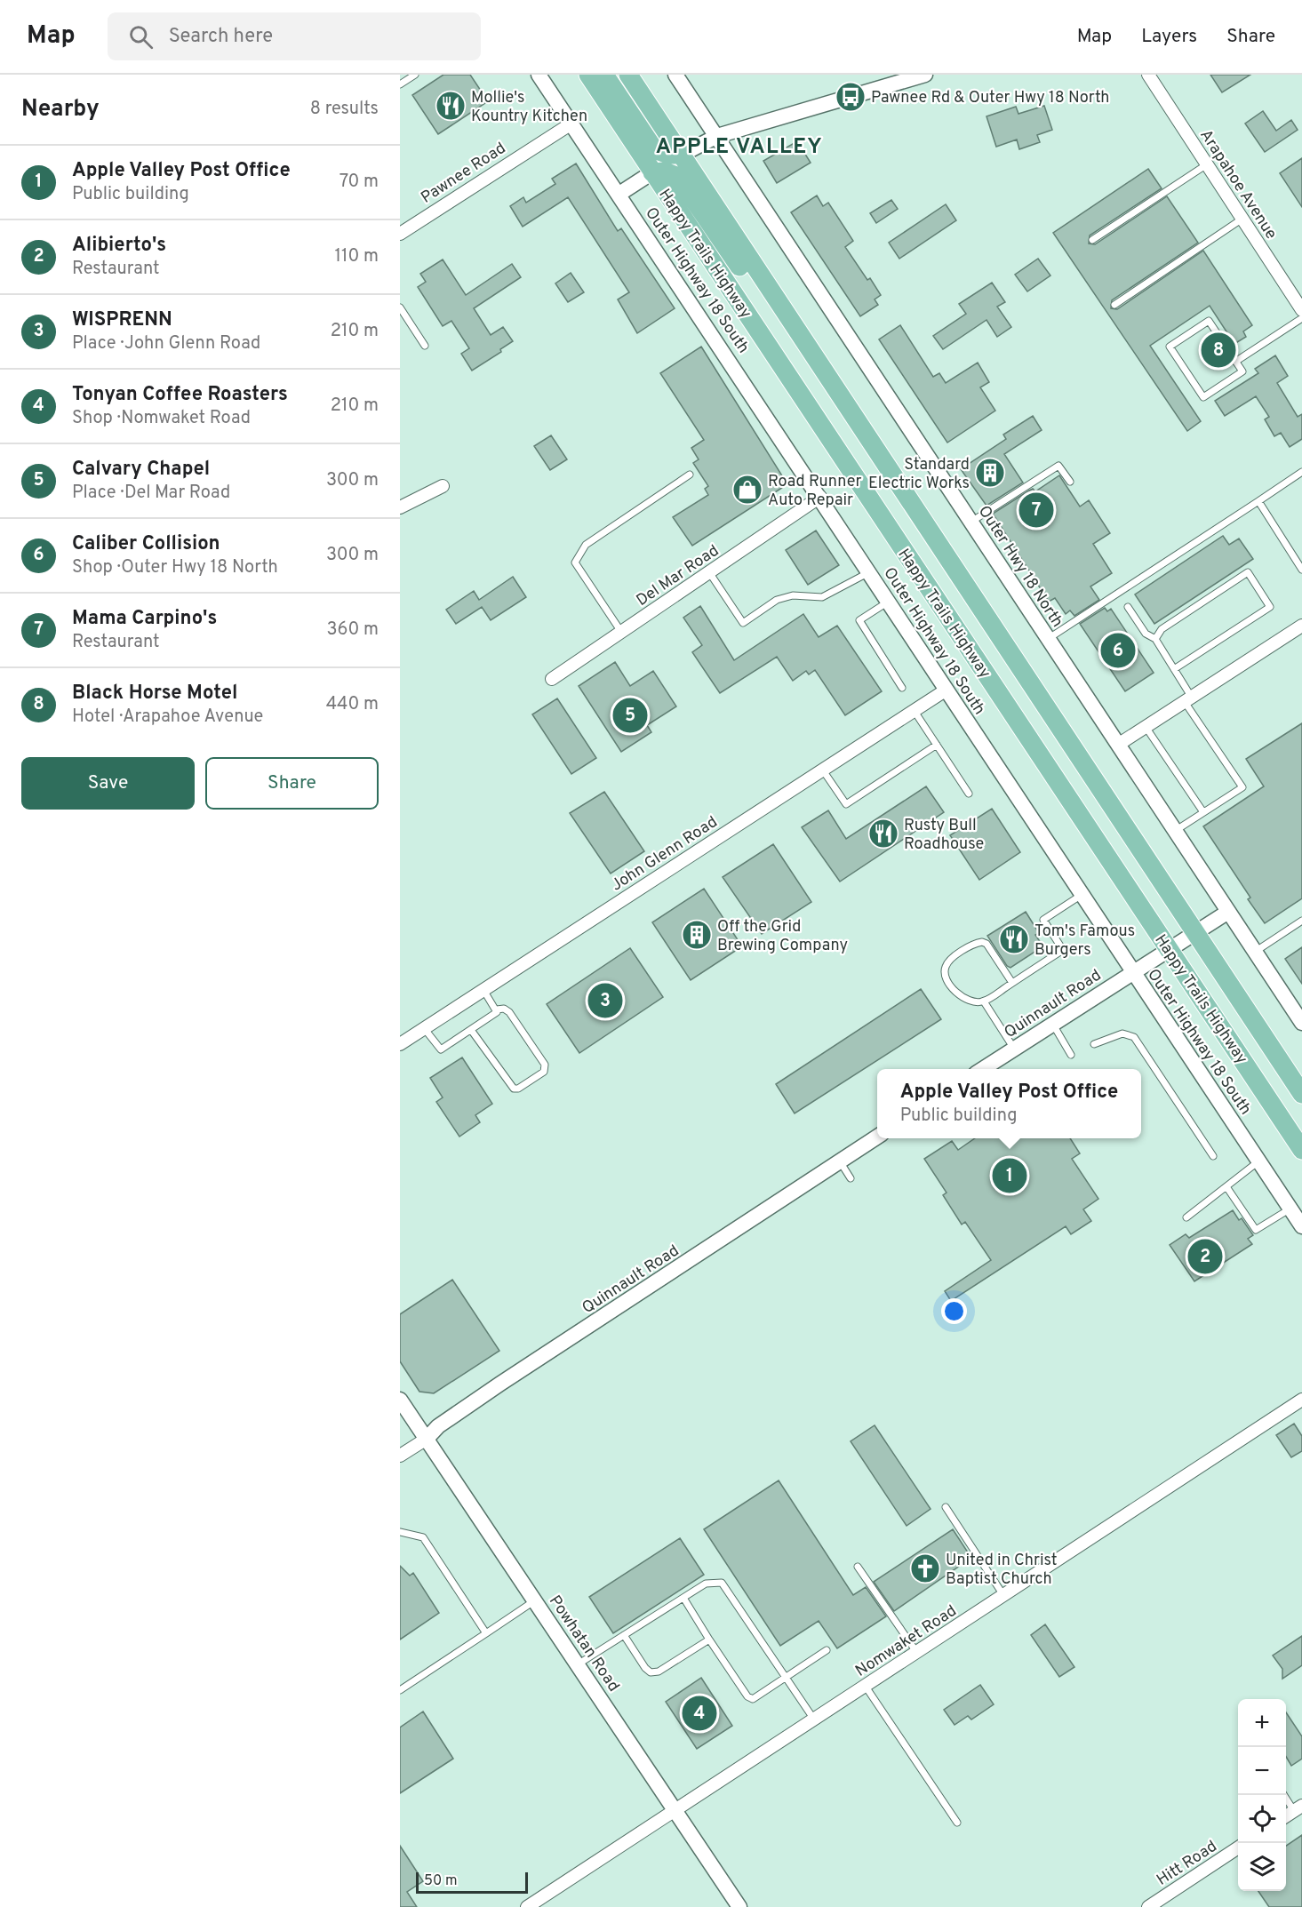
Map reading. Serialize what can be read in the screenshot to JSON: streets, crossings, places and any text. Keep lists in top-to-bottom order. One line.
{"streets":{"main road":["Happy Trails Highway"],"street":["Pawnee Road","Arapahoe Avenue","Outer Highway 18 South","Outer Hwy 18 North","Del Mar Road","John Glenn Road","Quinnault Road","Nomwaket Road","Powhatan Road","Hitt Road"]},"crossings":[["Pawnee Road","Outer Highway 18 South"],["Happy Trails Highway","Quinnault Road"],["Outer Highway 18 South","Del Mar Road"],["Outer Highway 18 South","John Glenn Road"],["Outer Highway 18 South","Quinnault Road"],["Outer Hwy 18 North","Quinnault Road"],["Quinnault Road","Powhatan Road"],["Nomwaket Road","Powhatan Road"]],"districts":["APPLE VALLEY"],"places":{"bus stop":["Pawnee Rd & Outer Hwy 18 North"],"restaurant":["Mollie's Kountry Kitchen","Rusty Bull Roadhouse","Tom's Famous Burgers"],"building":["Standard Electric Works","Off the Grid Brewing Company"],"shop":["Road Runner Auto Repair"],"church":["United in Christ Baptist Church"]},"scale_bar":"50 m","page":{"header":"Map","search":"Search here","nav":["Map","Layers","Share"],"heading":["Nearby","8 results"],"list":[{"mark":"1","name":"Apple Valley Post Office","note":"Public building","value":"70 m"},{"mark":"2","name":"Alibierto's","note":"Restaurant","value":"110 m"},{"mark":"3","name":"WISPRENN","note":"Place · John Glenn Road","value":"210 m"},{"mark":"4","name":"Tonyan Coffee Roasters","note":"Shop · Nomwaket Road","value":"210 m"},{"mark":"5","name":"Calvary Chapel","note":"Place · Del Mar Road","value":"300 m"},{"mark":"6","name":"Caliber Collision","note":"Shop · Outer Hwy 18 North","value":"300 m"},{"mark":"7","name":"Mama Carpino's","note":"Restaurant","value":"360 m"},{"mark":"8","name":"Black Horse Motel","note":"Hotel · Arapahoe Avenue","value":"440 m"}],"pins":["8","7","6","5","3","1","2","4"],"buttons":["Save","Share"],"popup":["Apple Valley Post Office","Public building"],"map_buttons":["+","−"],"scale":"50 m"}}
